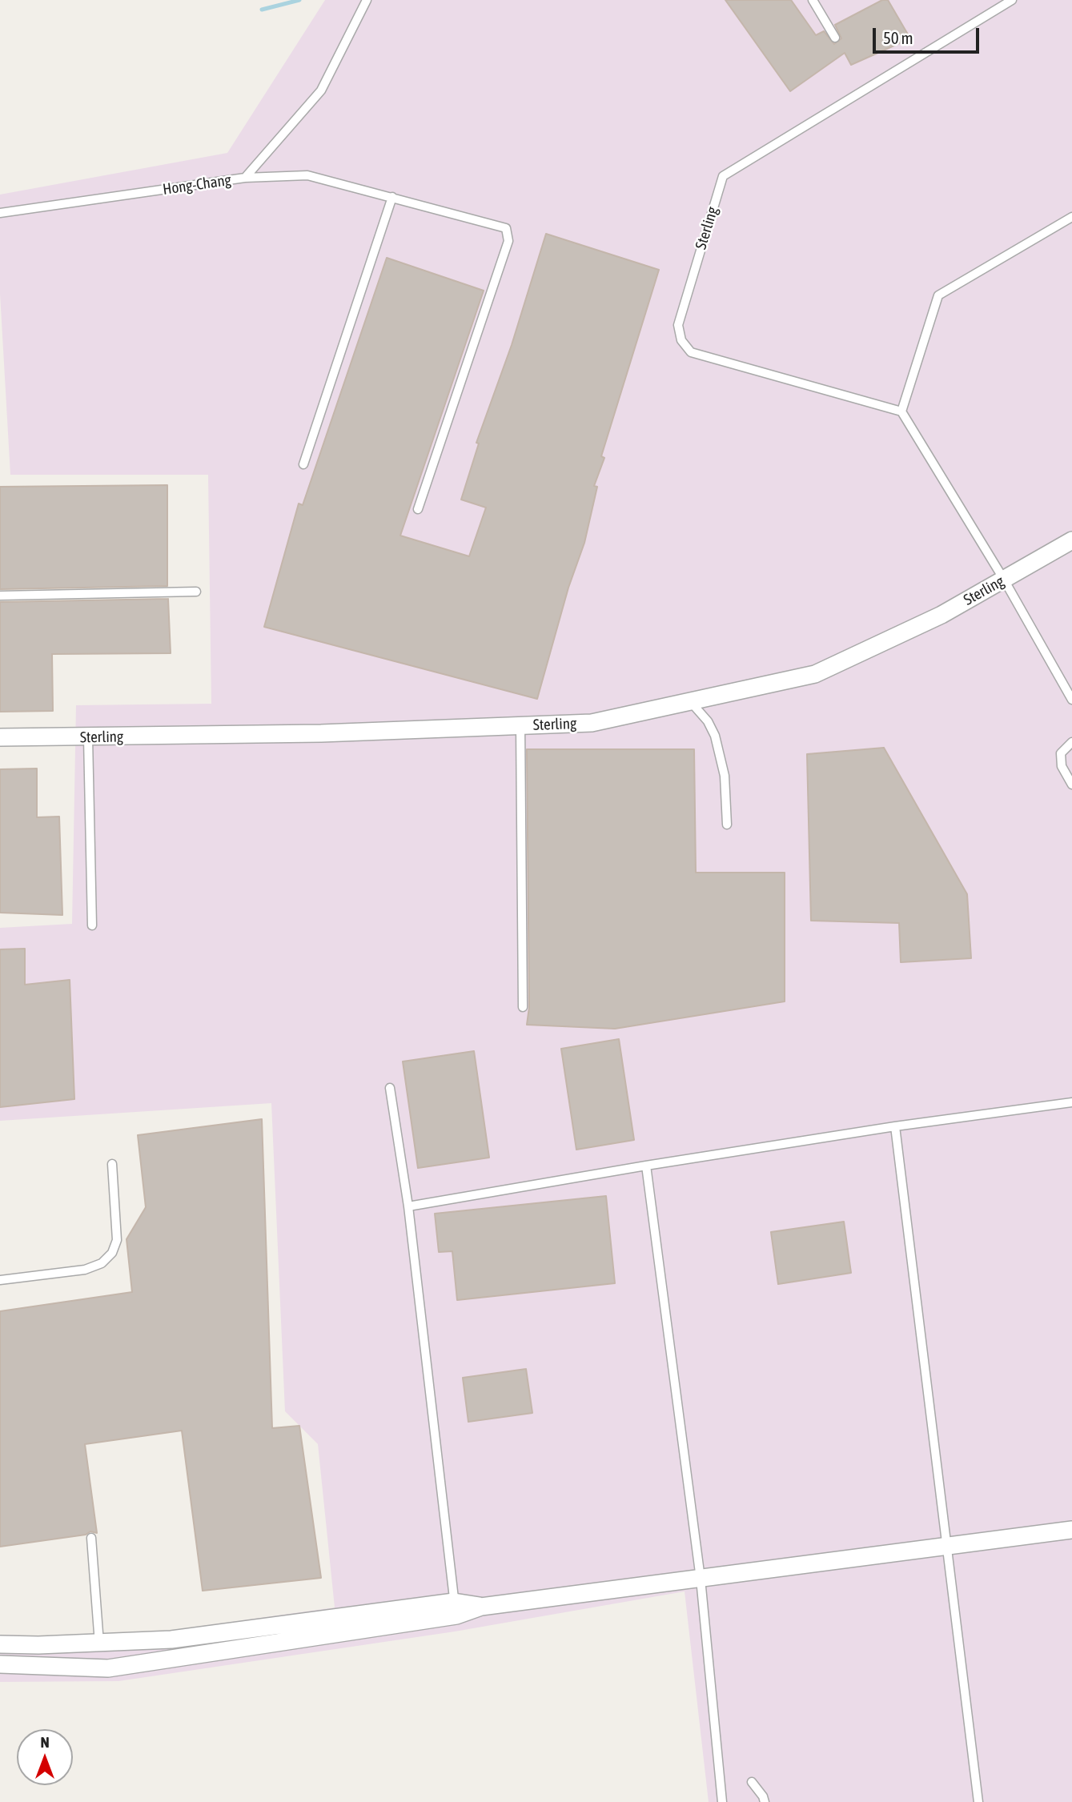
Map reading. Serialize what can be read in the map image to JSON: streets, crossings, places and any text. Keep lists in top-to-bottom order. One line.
{"streets":{"street":["Sterling"],"lane":["Hong-Chang"]},"scale_bar":"50 m","north":"top"}
